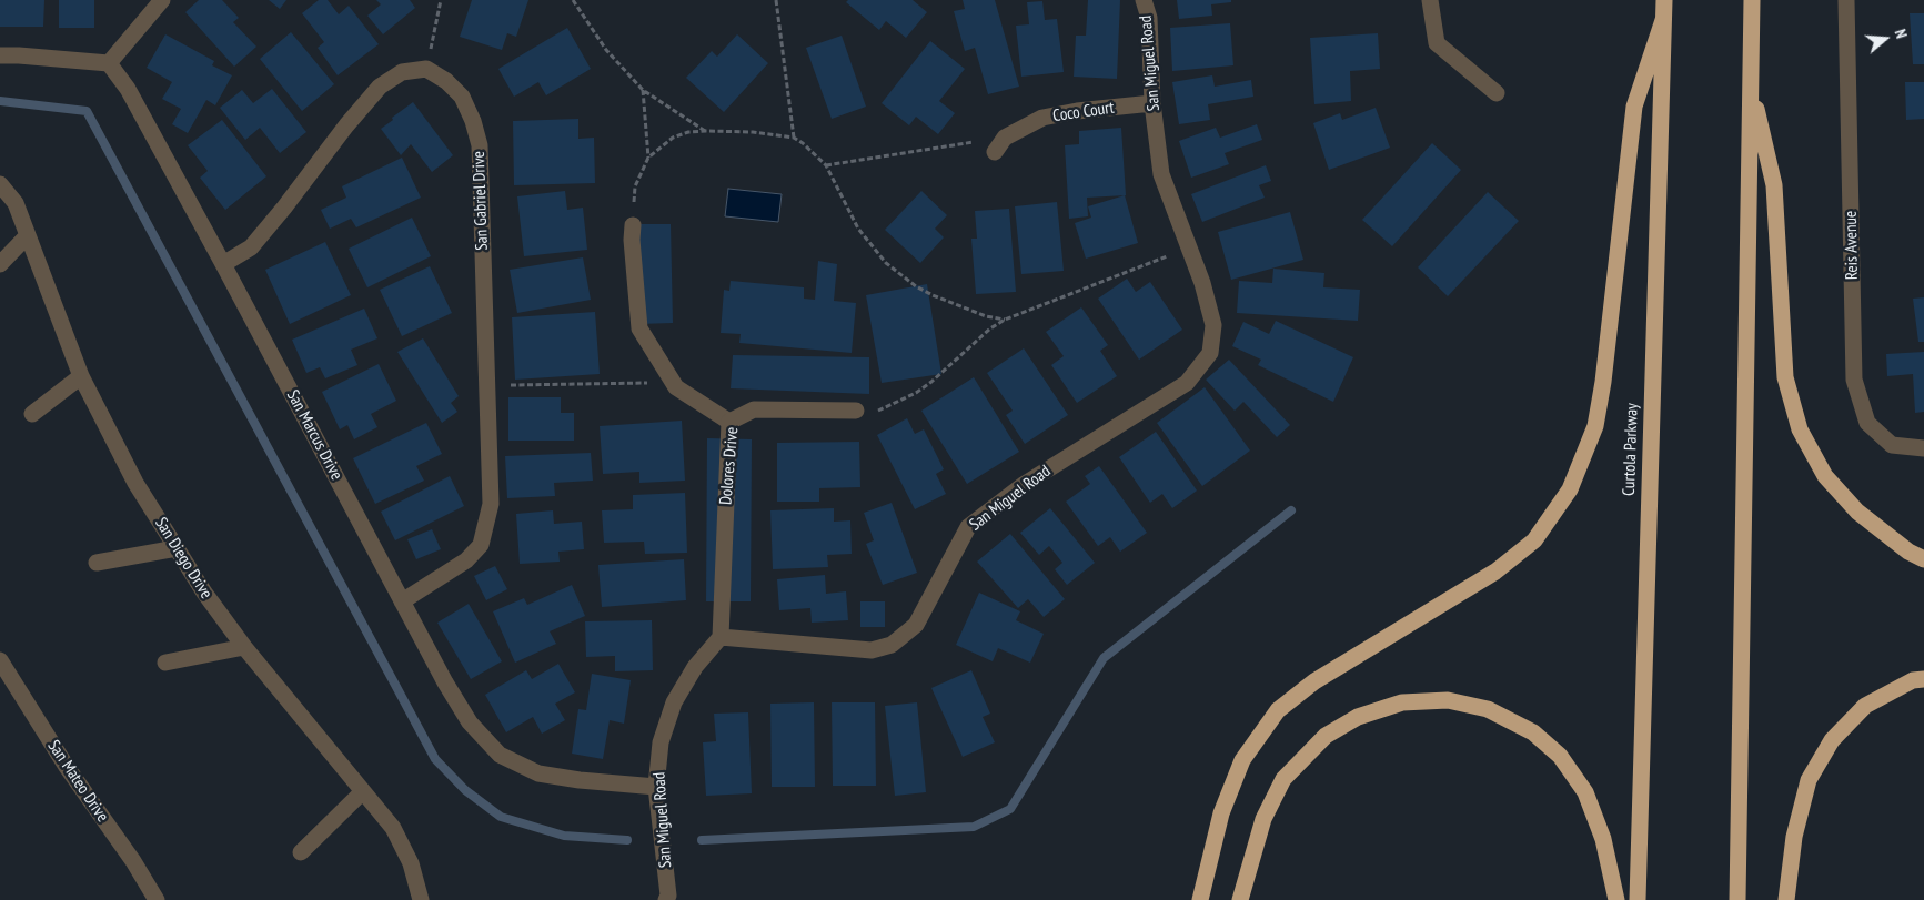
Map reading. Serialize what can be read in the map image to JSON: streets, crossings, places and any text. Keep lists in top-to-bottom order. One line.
{"streets":{"highway":["Curtola Parkway"],"street":["San Miguel Road","Coco Court","San Gabriel Drive","Reis Avenue","San Marcus Drive","Dolores Drive","San Diego Drive","San Mateo Drive"]},"crossings":[["San Miguel Road","Coco Court"],["San Miguel Road","San Marcus Drive"],["San Miguel Road","Dolores Drive"],["San Gabriel Drive","San Marcus Drive"]],"north":"right"}
